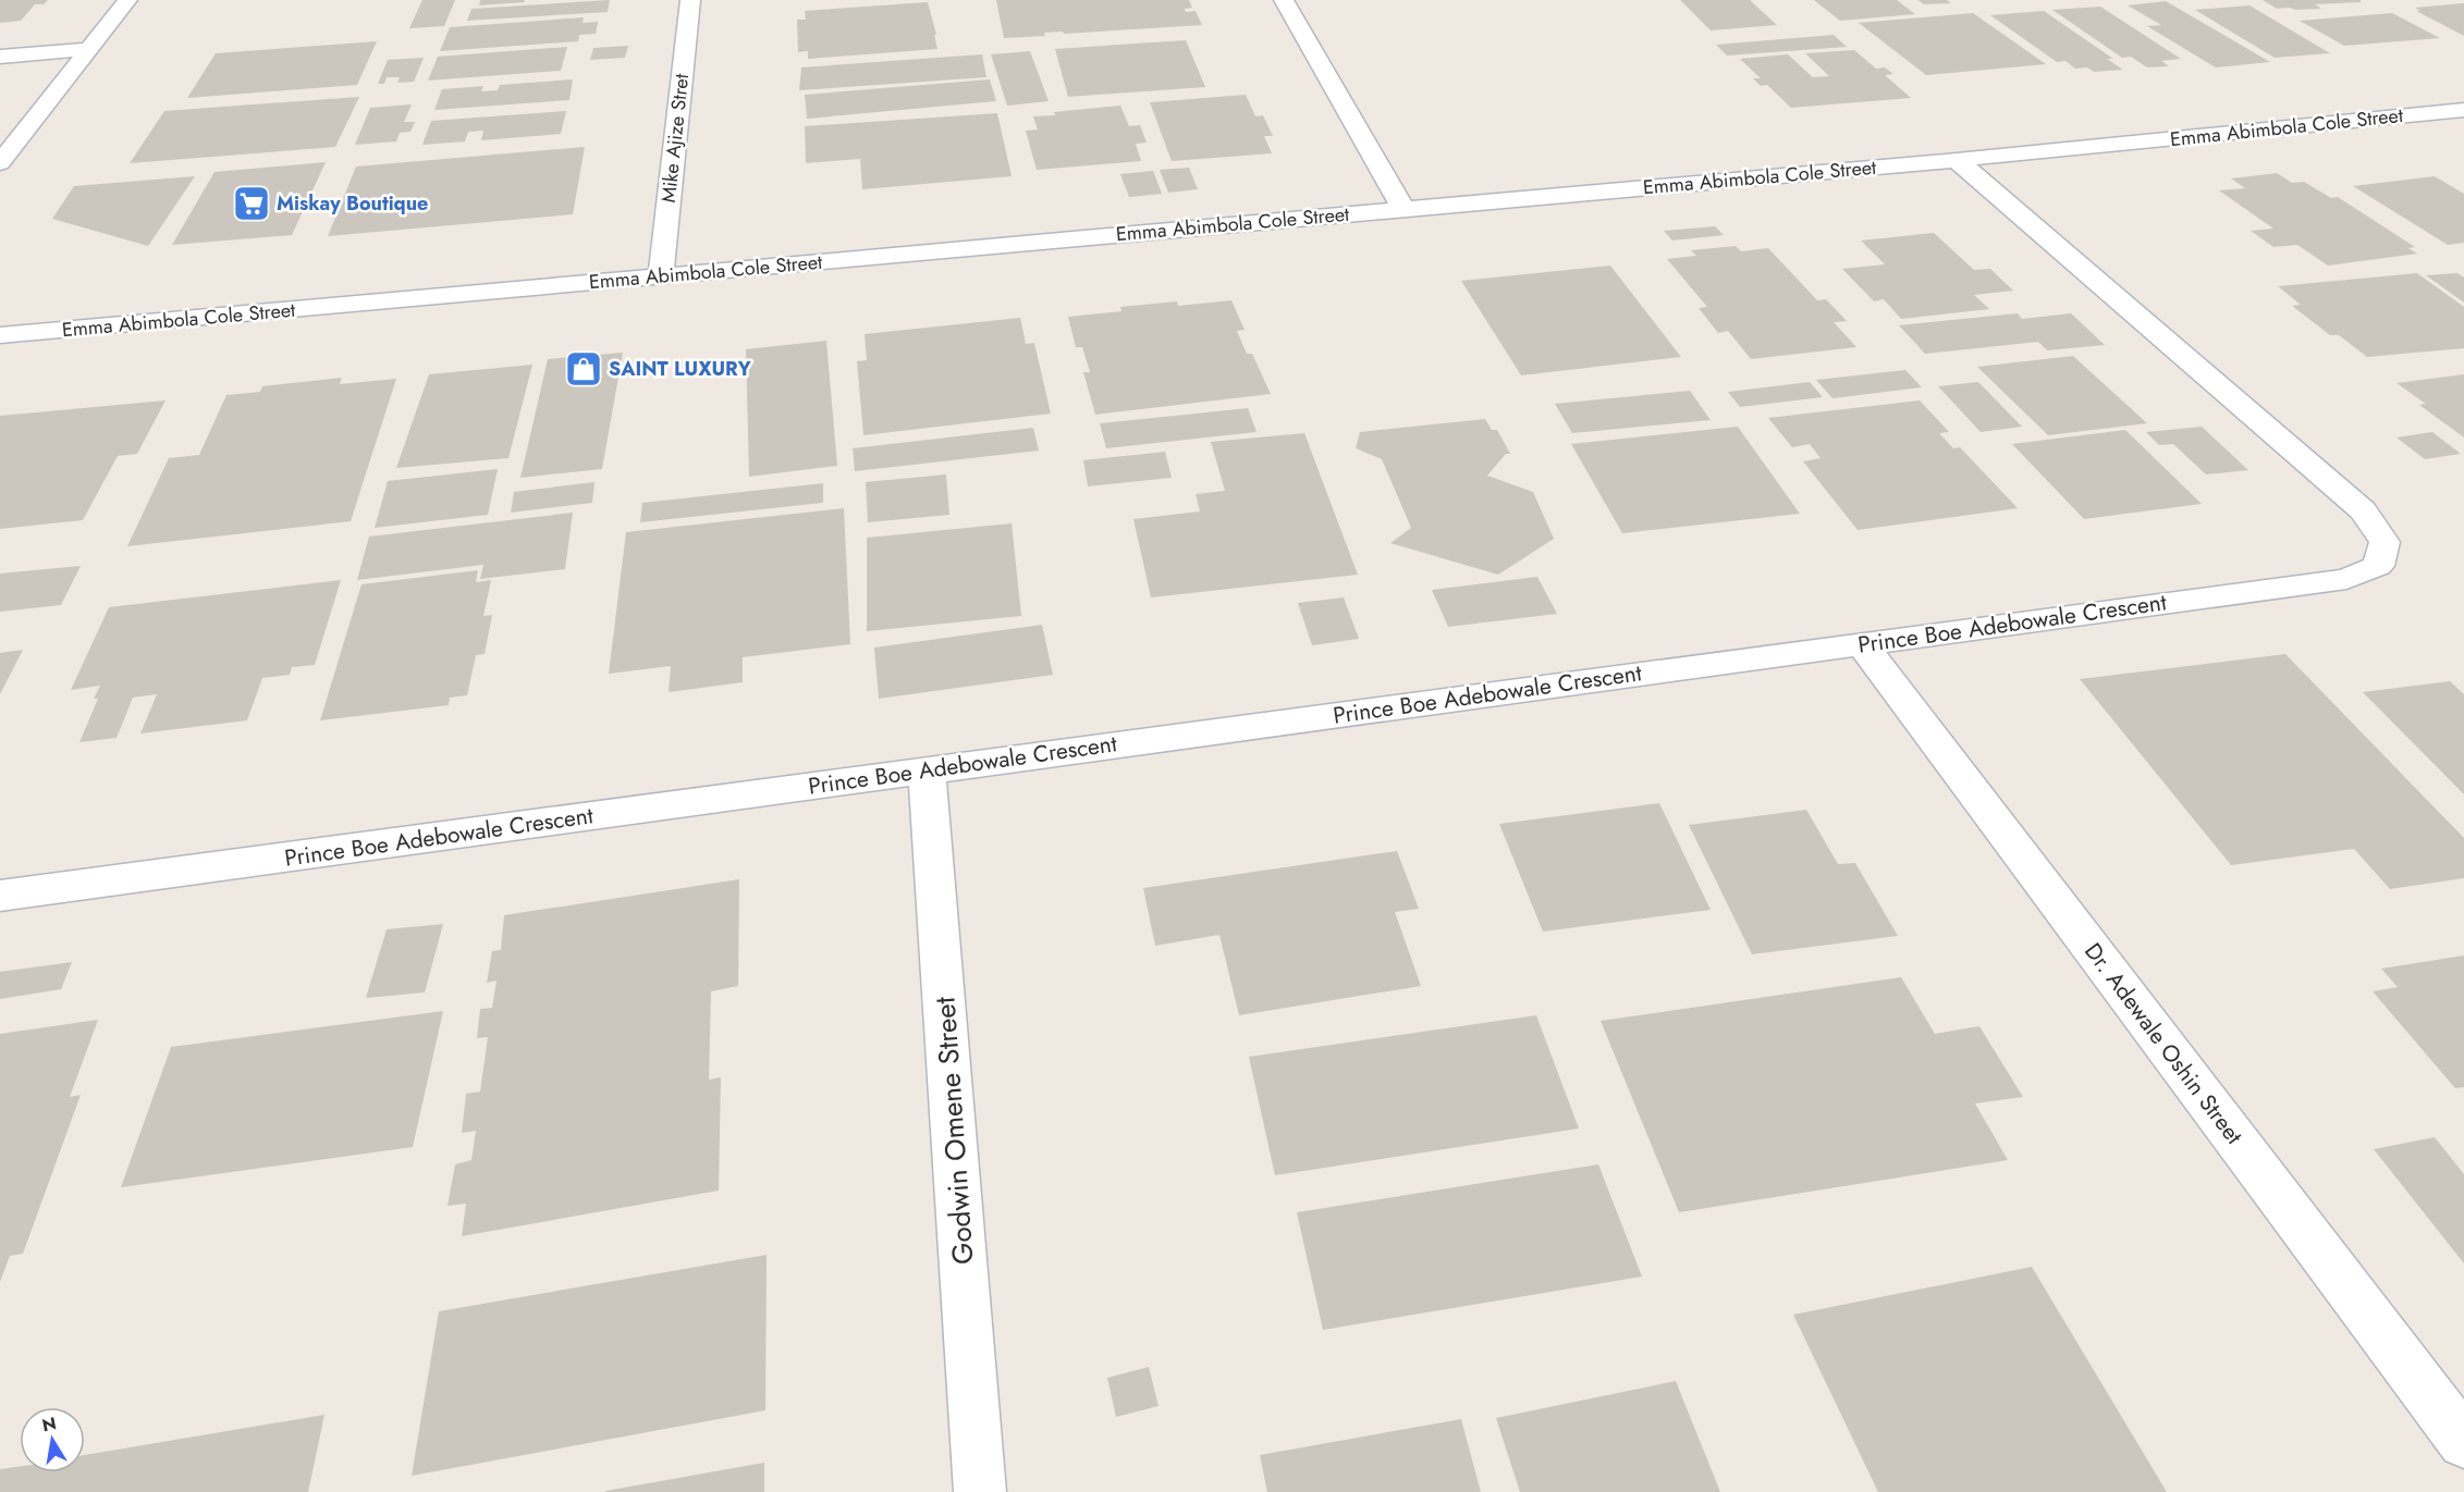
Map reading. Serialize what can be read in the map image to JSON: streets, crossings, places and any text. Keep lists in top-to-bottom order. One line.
{"streets":{"street":["Emma Abimbola Cole Street","Mike Ajize Stret","Prince Boe Adebowale Crescent","Dr. Adewale Oshin Street","Godwin Omene Street"]},"crossings":[["Emma Abimbola Cole Street","Mike Ajize Stret"],["Emma Abimbola Cole Street","Prince Boe Adebowale Crescent"],["Prince Boe Adebowale Crescent","Dr. Adewale Oshin Street"],["Prince Boe Adebowale Crescent","Godwin Omene Street"]],"places":{"supermarket":["Miskay Boutique"],"shop":["SAINT LUXURY"]},"north":"top"}
